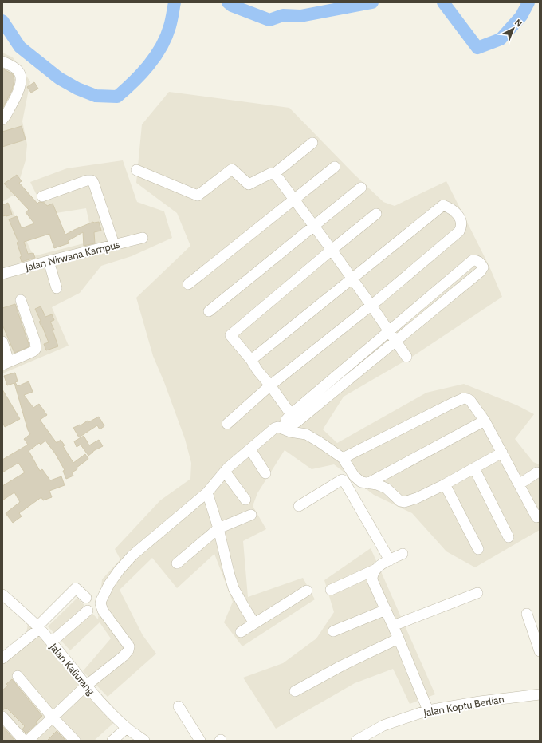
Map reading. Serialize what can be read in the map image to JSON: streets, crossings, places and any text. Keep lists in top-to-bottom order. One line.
{"streets":{"street":["Jalan Nirwana Kampus","Jalan Kaliurang","Jalan Koptu Berlian"]},"north":"top right"}
